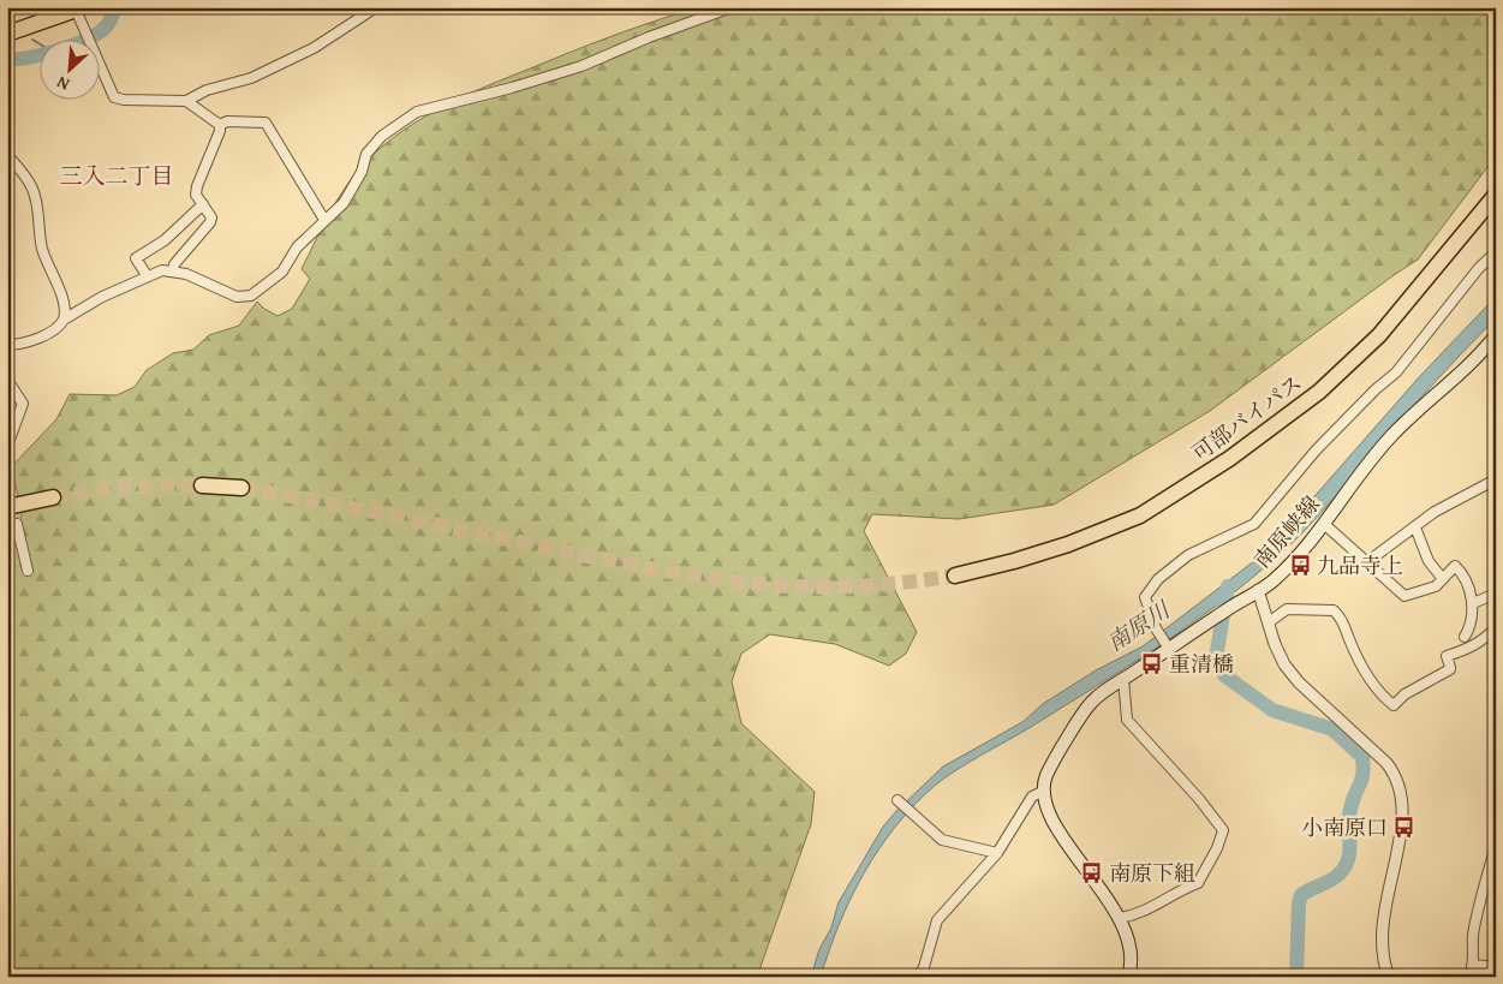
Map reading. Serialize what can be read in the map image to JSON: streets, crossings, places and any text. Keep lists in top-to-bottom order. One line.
{"streets":{"highway":["可部バイパス"],"main road":["南原峡線"]},"districts":["三入二丁目"],"water":["南原川"],"places":{"bus stop":["九品寺上","重清橋","小南原口","南原下組"]},"north":"bottom left"}
